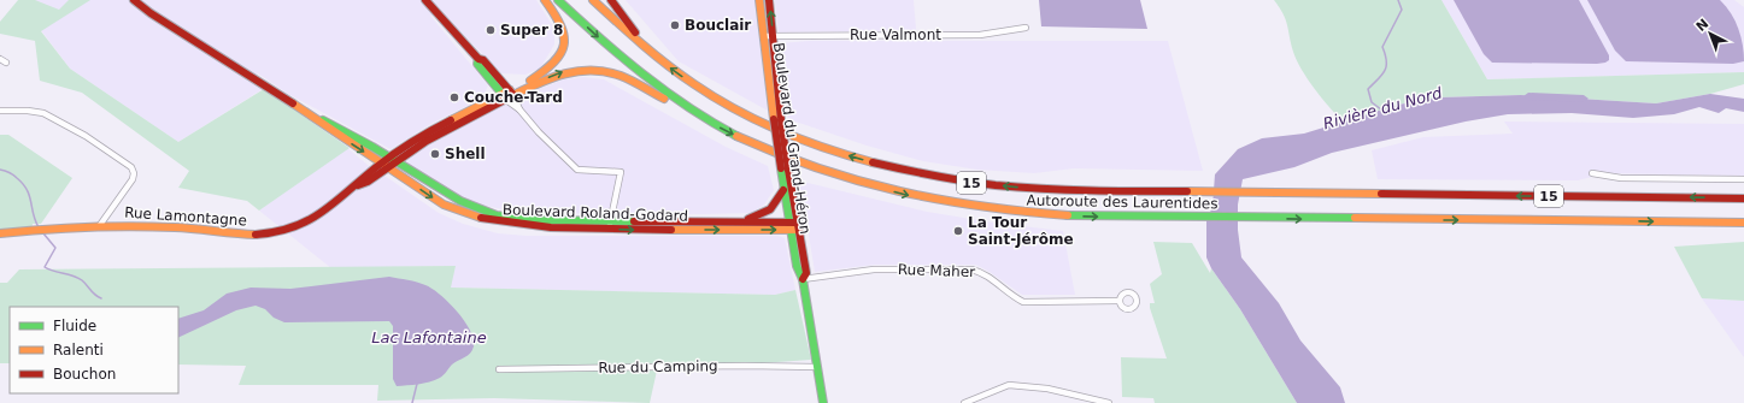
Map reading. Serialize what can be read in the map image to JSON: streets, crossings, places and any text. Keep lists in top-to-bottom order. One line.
{"streets":{"main road":["Boulevard du Grand-Héron","15","Autoroute des Laurentides","Boulevard Roland-Godard","Rue Lamontagne"],"street":["Rue Valmont","Rue Maher","Rue du Camping"]},"crossings":[["Rue Valmont","Boulevard du Grand-Héron"],["Boulevard du Grand-Héron","Boulevard Roland-Godard"],["Boulevard du Grand-Héron","Rue Maher"],["Boulevard du Grand-Héron","Rue du Camping"],["Boulevard Roland-Godard","Rue Lamontagne"]],"water":["Rivière du Nord","Lac Lafontaine"],"places":["Bouclair","Super 8","Couche-Tard","Shell","La Tour Saint-Jérôme"],"legend":["Fluide","Ralenti","Bouchon"],"north":"top left"}
